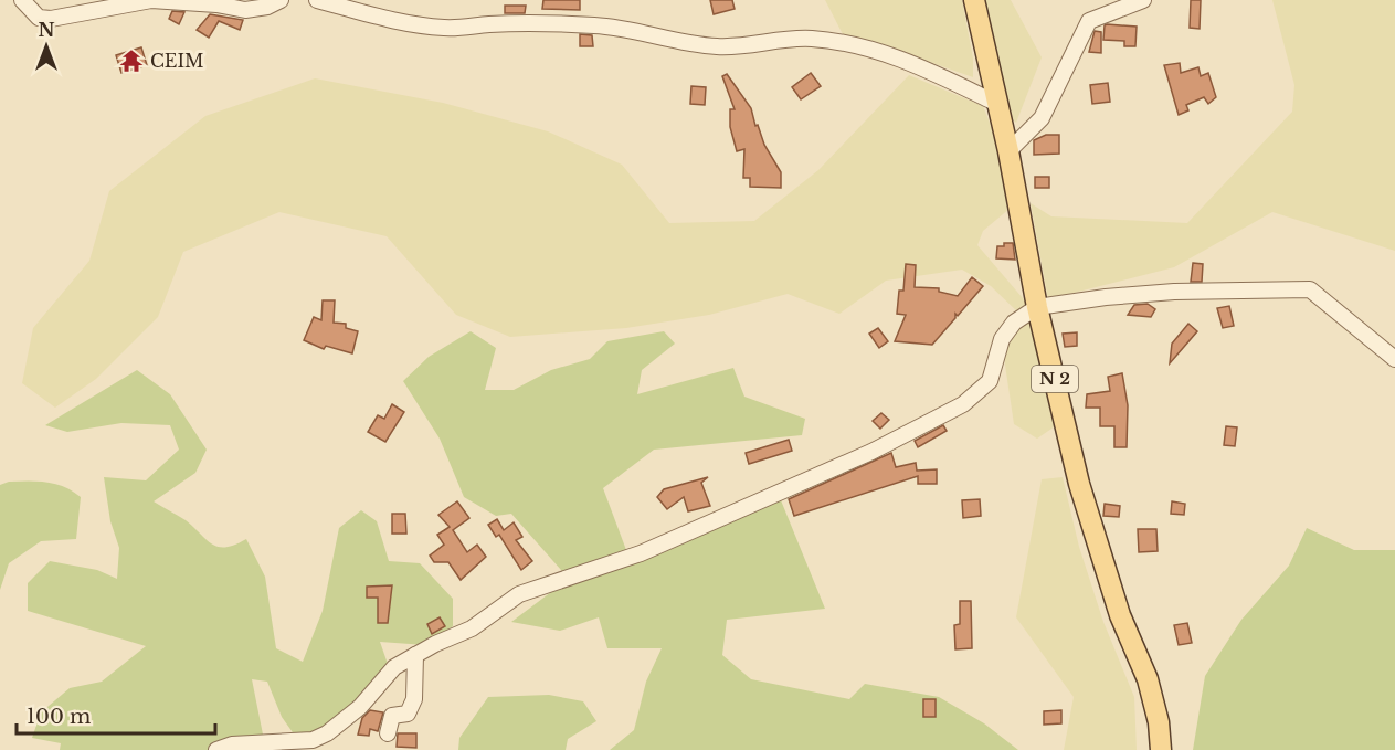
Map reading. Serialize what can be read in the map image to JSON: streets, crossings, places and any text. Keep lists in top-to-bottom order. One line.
{"streets":{"main road":["N 2"]},"places":{"temple":["CEIM"]},"scale_bar":"100 m","north":"top"}
